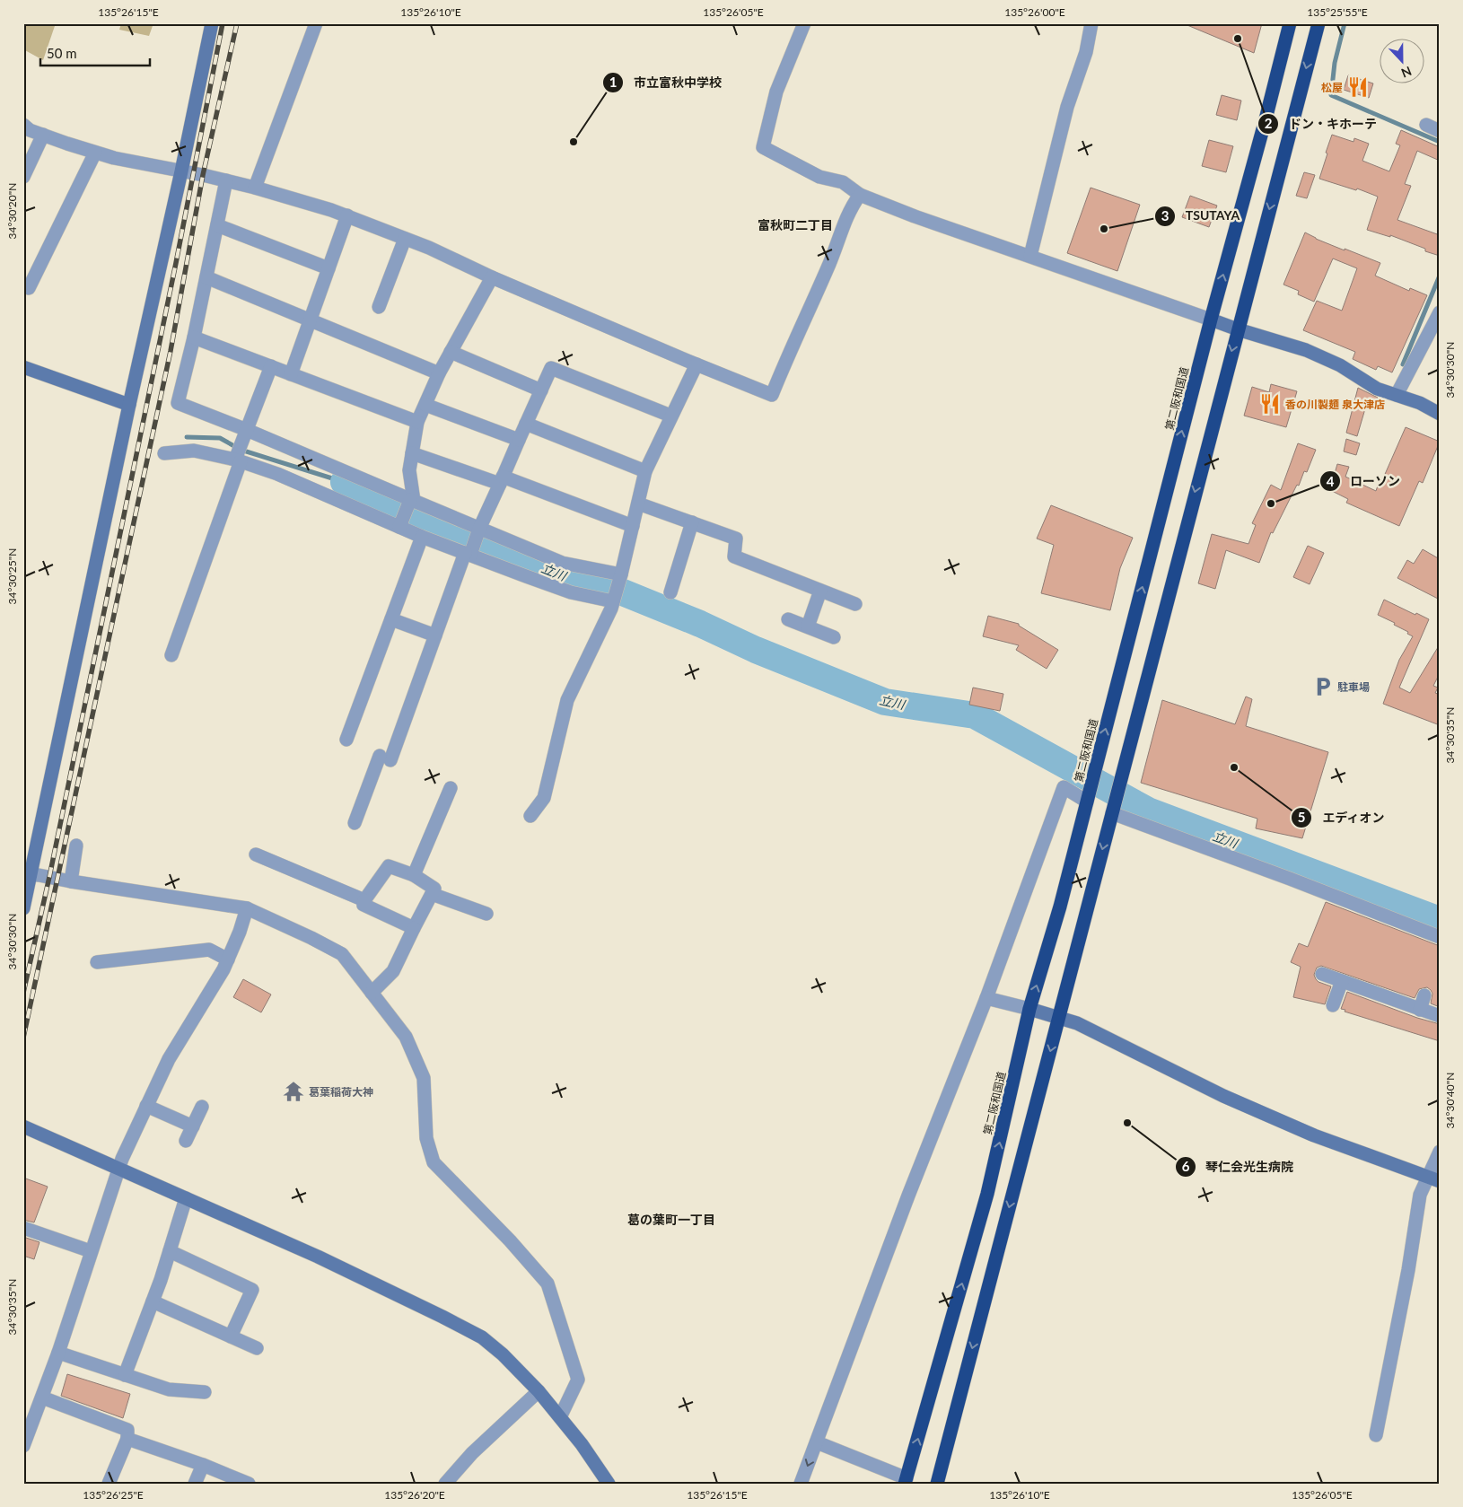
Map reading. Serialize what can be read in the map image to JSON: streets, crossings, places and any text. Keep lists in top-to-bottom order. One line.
{"streets":{"highway":["第二阪和国道"]},"districts":["富秋町二丁目","葛の葉町一丁目"],"water":["立川"],"places":{"other":["ドン・キホーテ","市立富秋中学校","TSUTAYA","ローソン","エディオン","琴仁会光生病院"],"restaurant":["松屋","香の川製麺 泉大津店"],"parking":["駐車場"],"temple":["葛葉稲荷大神"]},"scale_bar":"50 m","north":"bottom","coordinates":["135°26'15\"E","135°26'10\"E","135°26'05\"E","135°26'00\"E","135°25'55\"E","34°30'20\"N","34°30'30\"N","34°30'25\"N","34°30'35\"N","34°30'40\"N","135°26'25\"E","135°26'20\"E"]}
